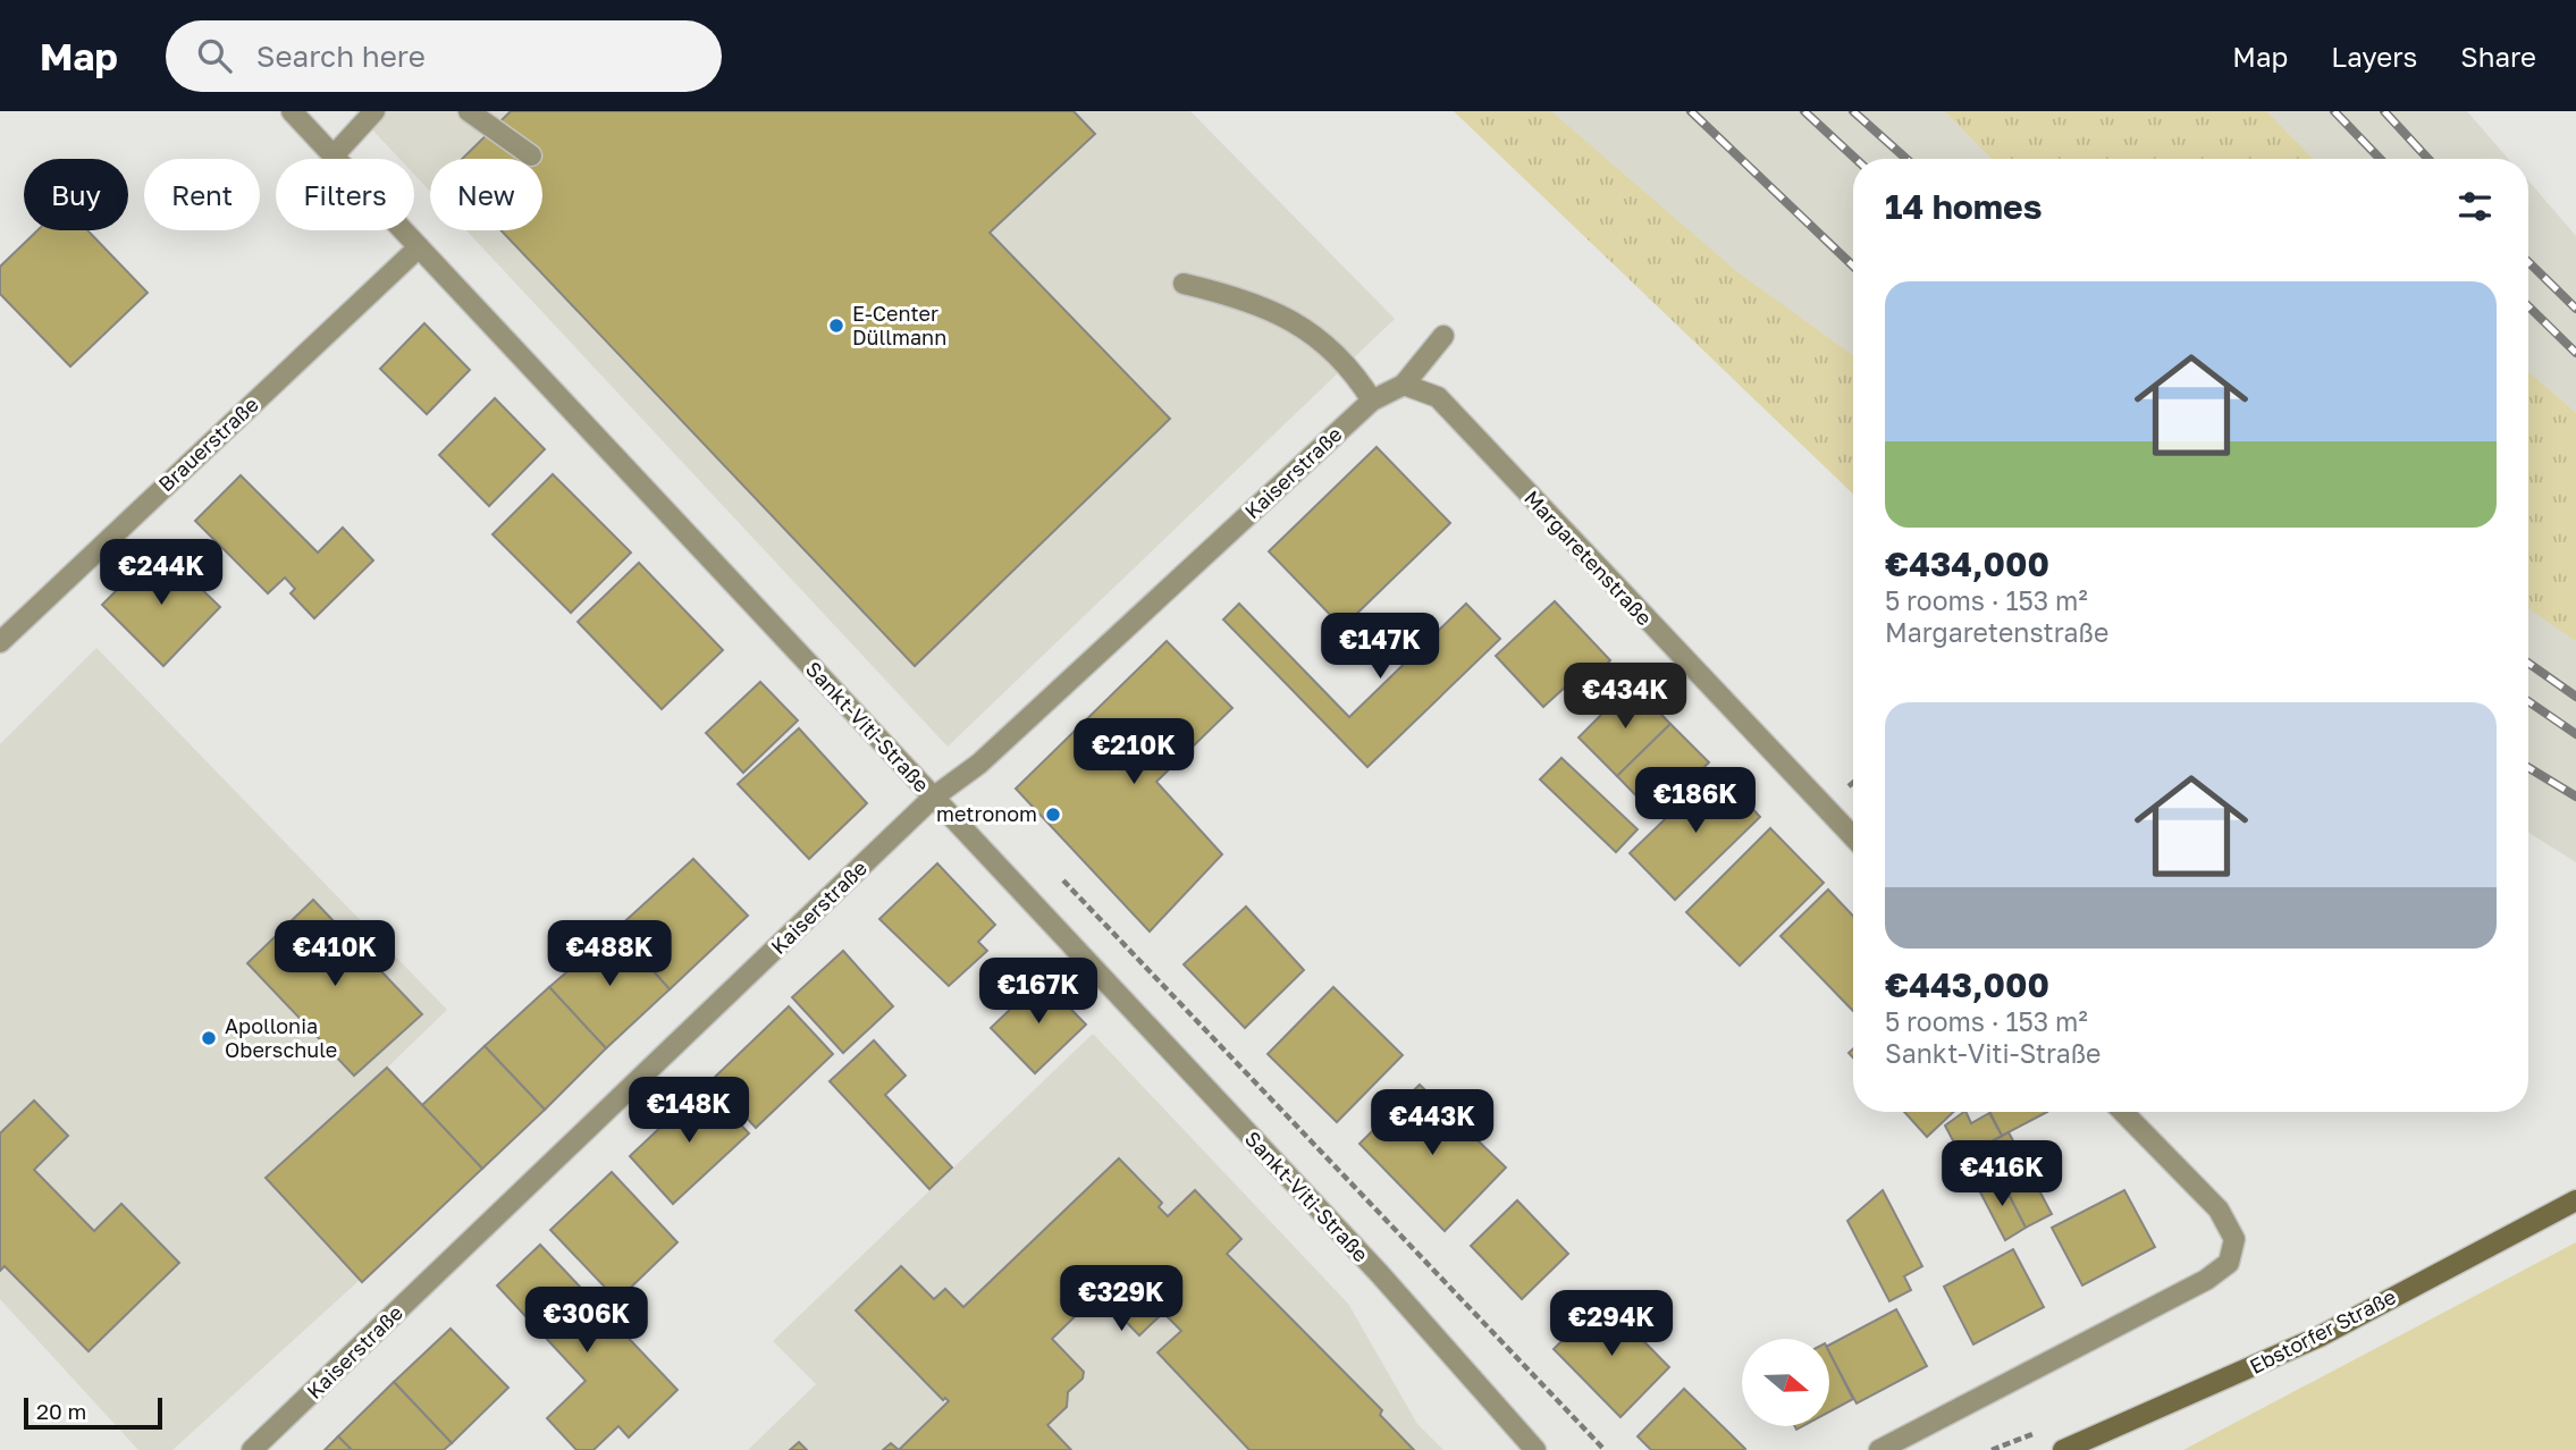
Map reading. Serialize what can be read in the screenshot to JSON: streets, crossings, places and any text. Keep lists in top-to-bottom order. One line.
{"streets":{"main road":["Ebstorfer Straße"],"street":["Brauerstraße","Kaiserstraße","Margaretenstraße","Sankt-Viti-Straße"]},"crossings":[["Brauerstraße","Sankt-Viti-Straße"],["Kaiserstraße","Margaretenstraße"],["Kaiserstraße","Sankt-Viti-Straße"]],"places":["E-Center Düllmann","metronom","Apollonia Oberschule"],"scale_bar":"20 m","north":"right","page":{"header":"Map","search":"Search here","nav":["Map","Layers","Share"],"chip":["Buy","Rent","Filters","New"],"heading":"14 homes","list":[{"name":"€434,000","note":"5 rooms · 153 m² · Margaretenstraße"},{"name":"€443,000","note":"5 rooms · 153 m² · Sankt-Viti-Straße"}],"price":["€244K","€147K","€434K","€210K","€186K","€410K","€488K","€167K","€148K","€443K","€416K","€329K","€306K","€294K"],"scale":"20 m"}}
